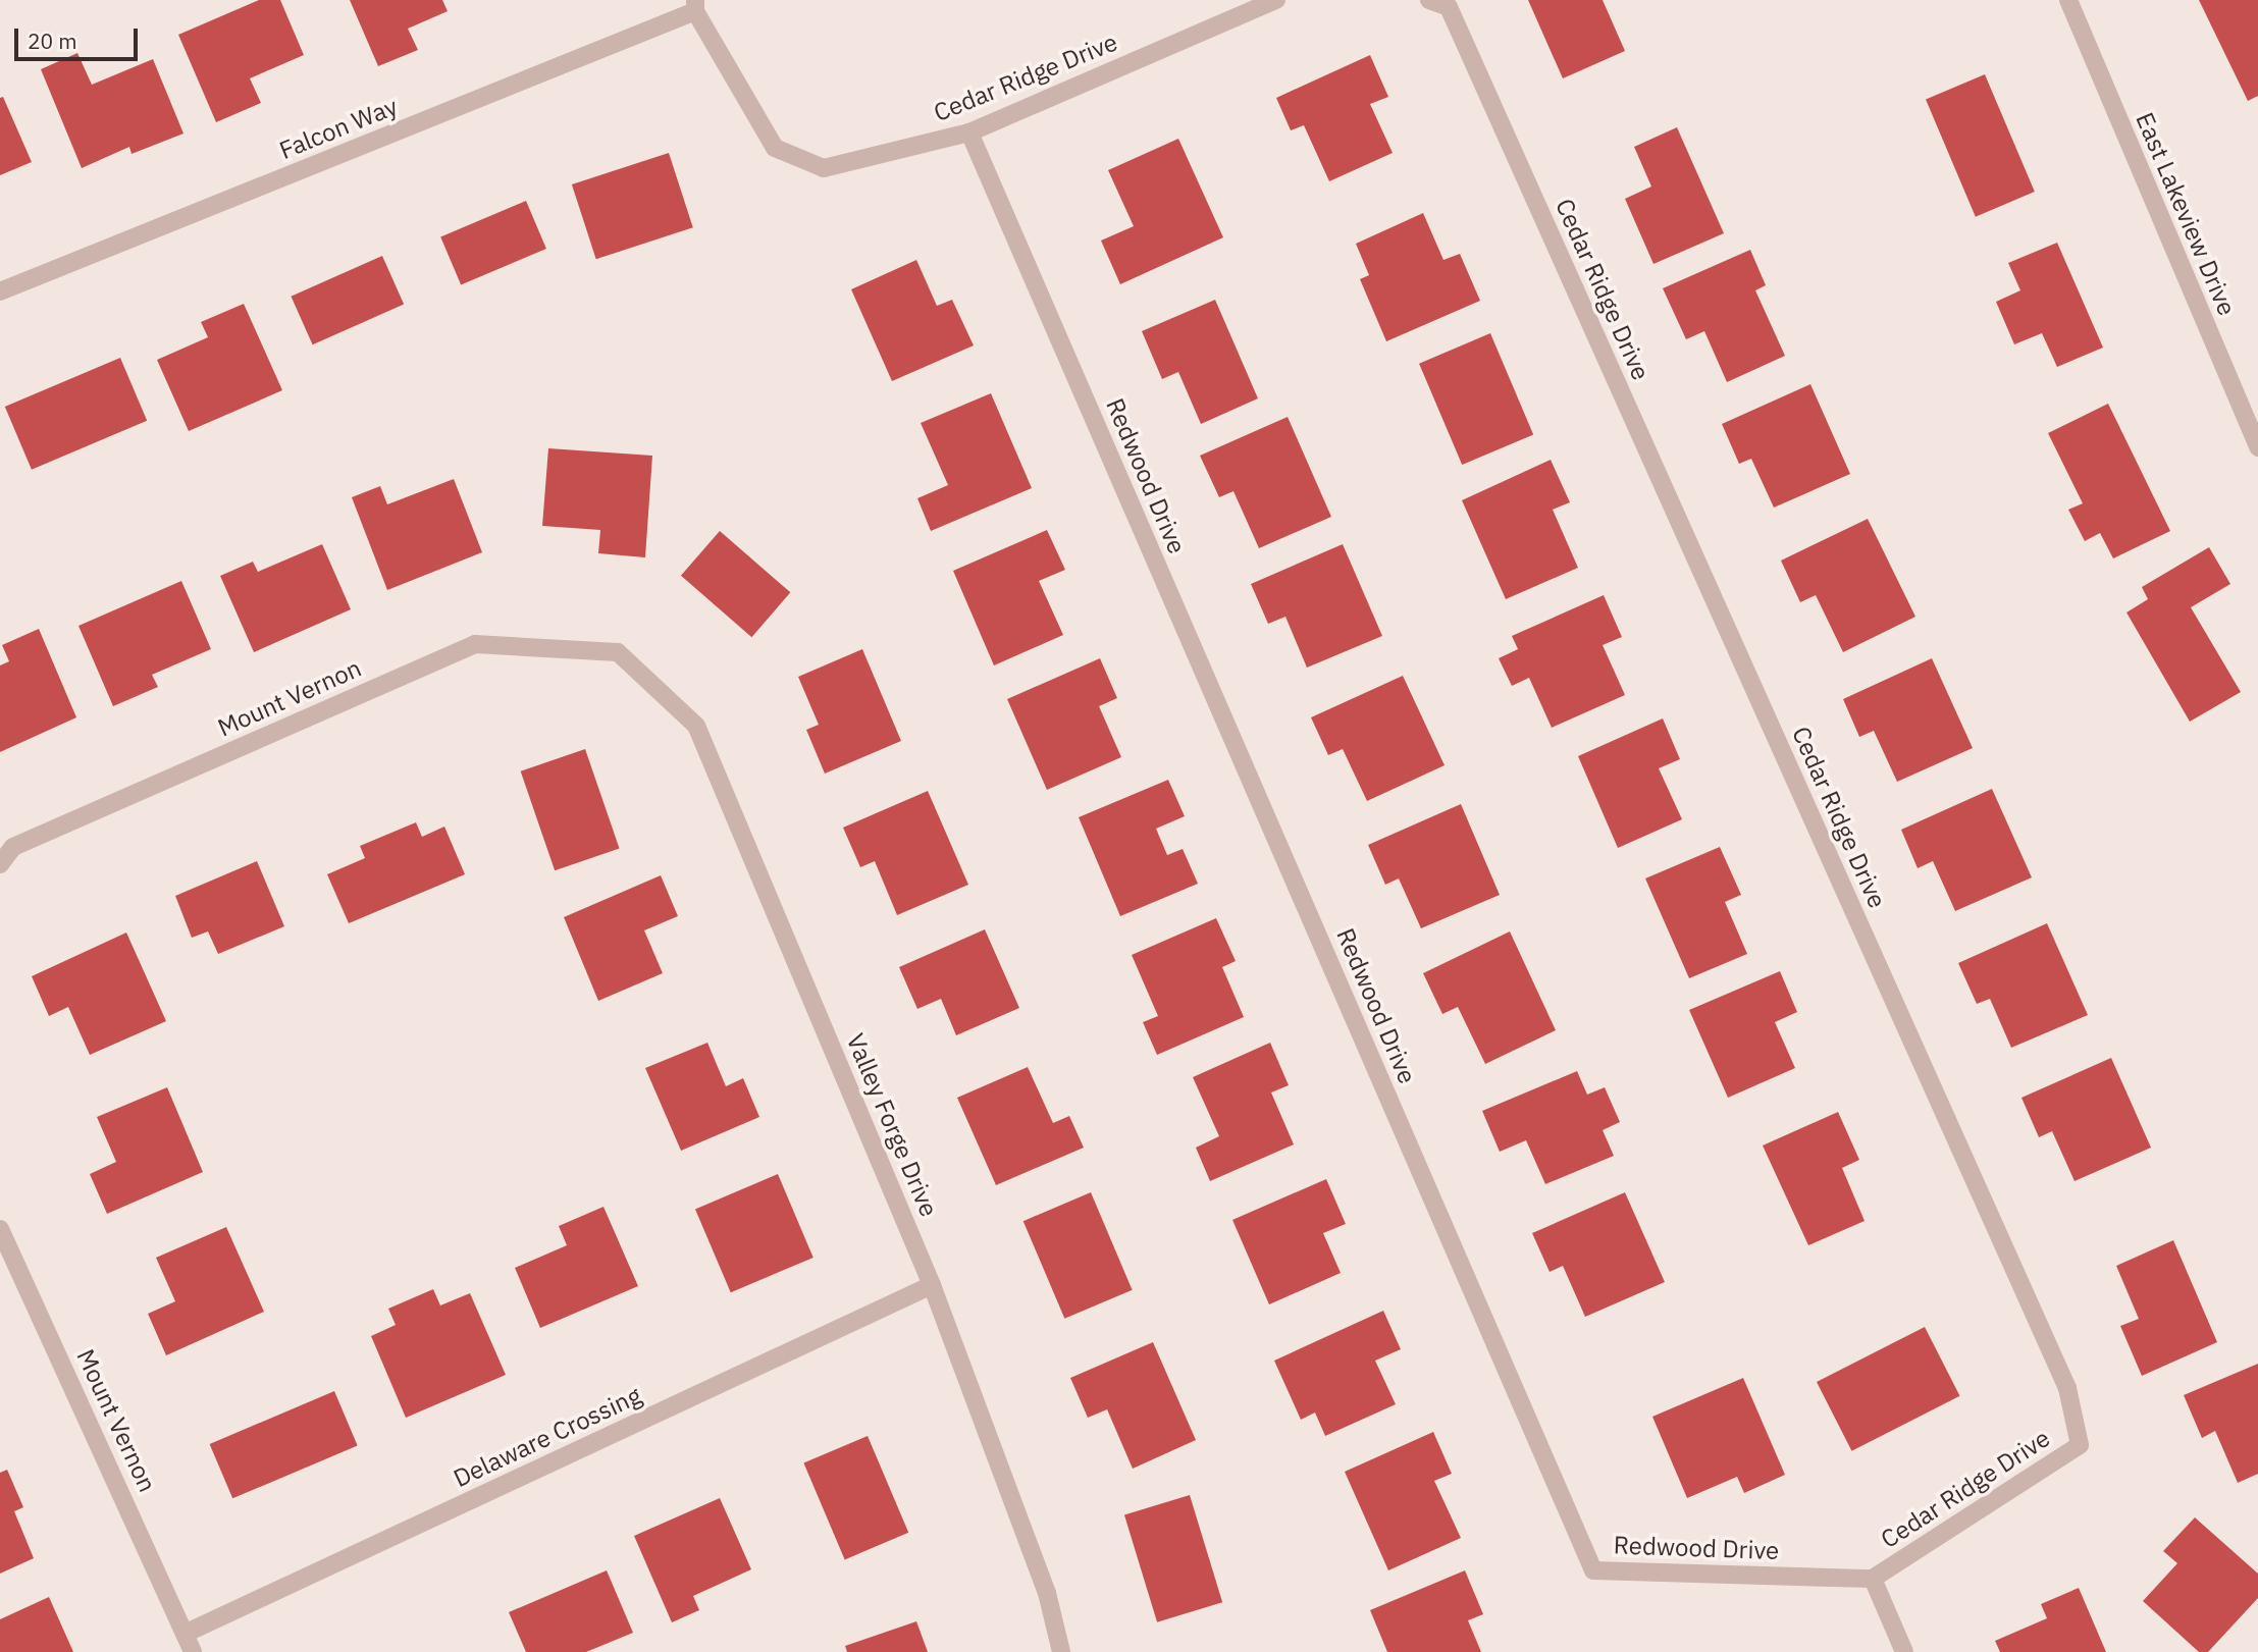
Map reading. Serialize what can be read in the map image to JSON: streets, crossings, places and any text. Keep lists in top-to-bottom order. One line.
{"streets":{"street":["Cedar Ridge Drive","Falcon Way","East Lakeview Drive","Redwood Drive","Mount Vernon","Valley Forge Drive","Delaware Crossing"]},"crossings":[["Cedar Ridge Drive","Falcon Way"],["Cedar Ridge Drive","Redwood Drive"],["Mount Vernon","Valley Forge Drive"],["Mount Vernon","Delaware Crossing"],["Valley Forge Drive","Delaware Crossing"]],"scale_bar":"20 m"}
